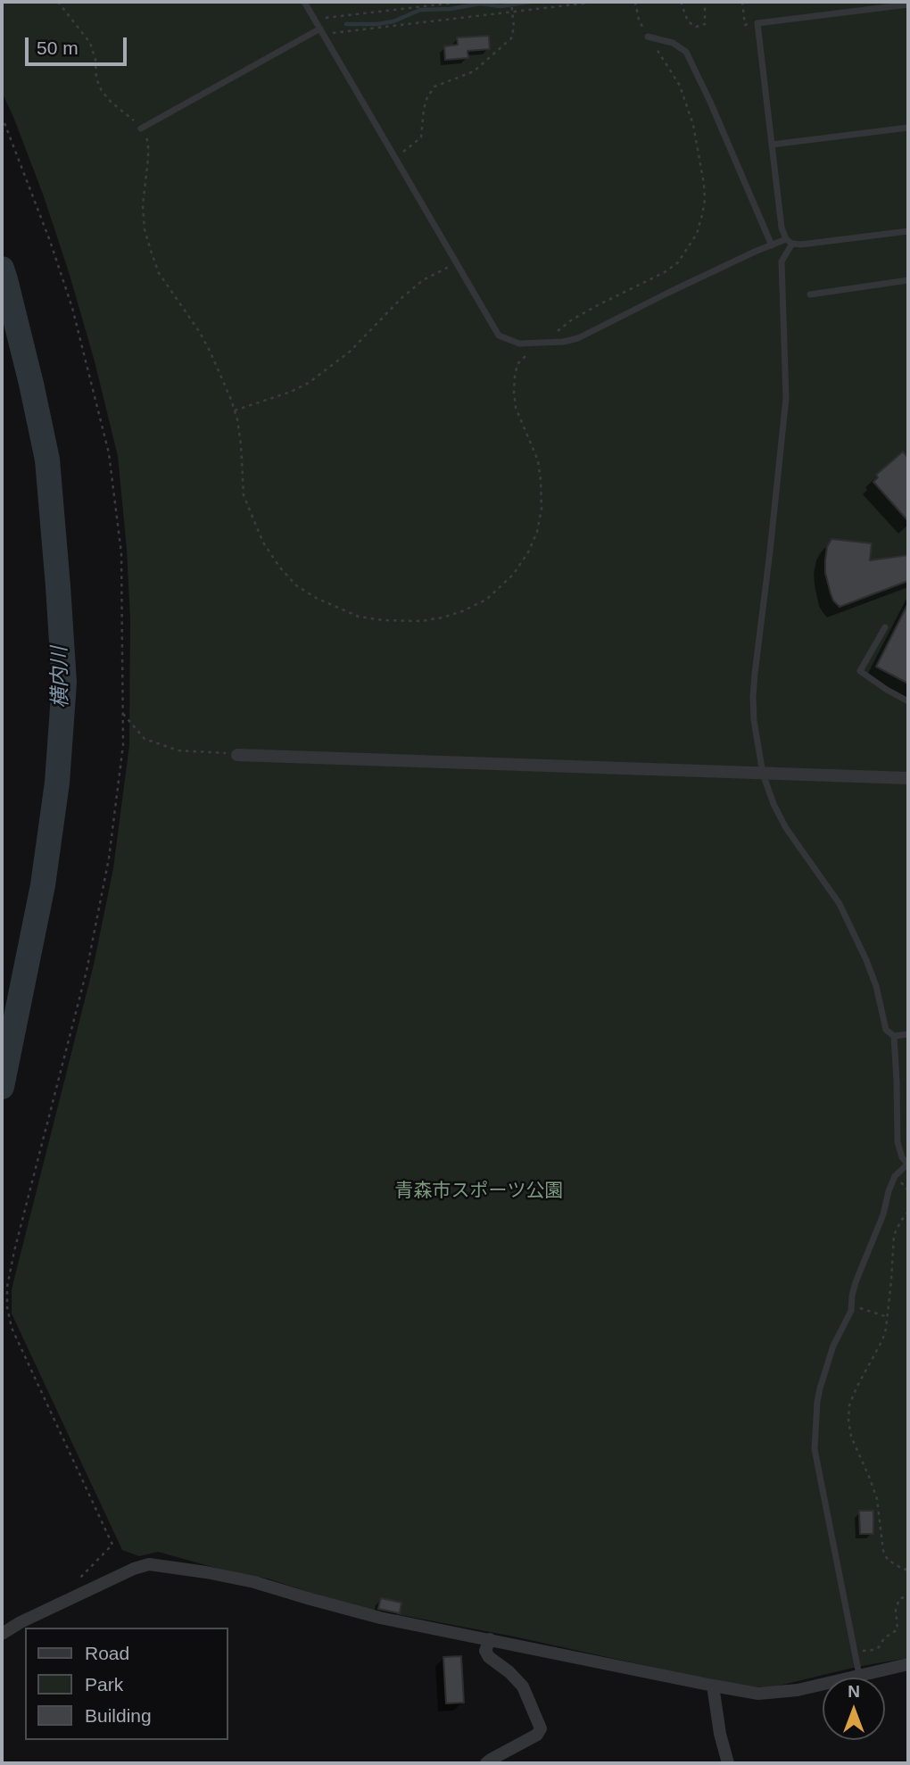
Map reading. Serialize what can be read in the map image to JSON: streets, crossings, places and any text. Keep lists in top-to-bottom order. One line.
{"water":["横内川"],"parks":["青森市スポーツ公園"],"legend":["Road","Park","Building"],"scale_bar":"50 m","north":"top"}
